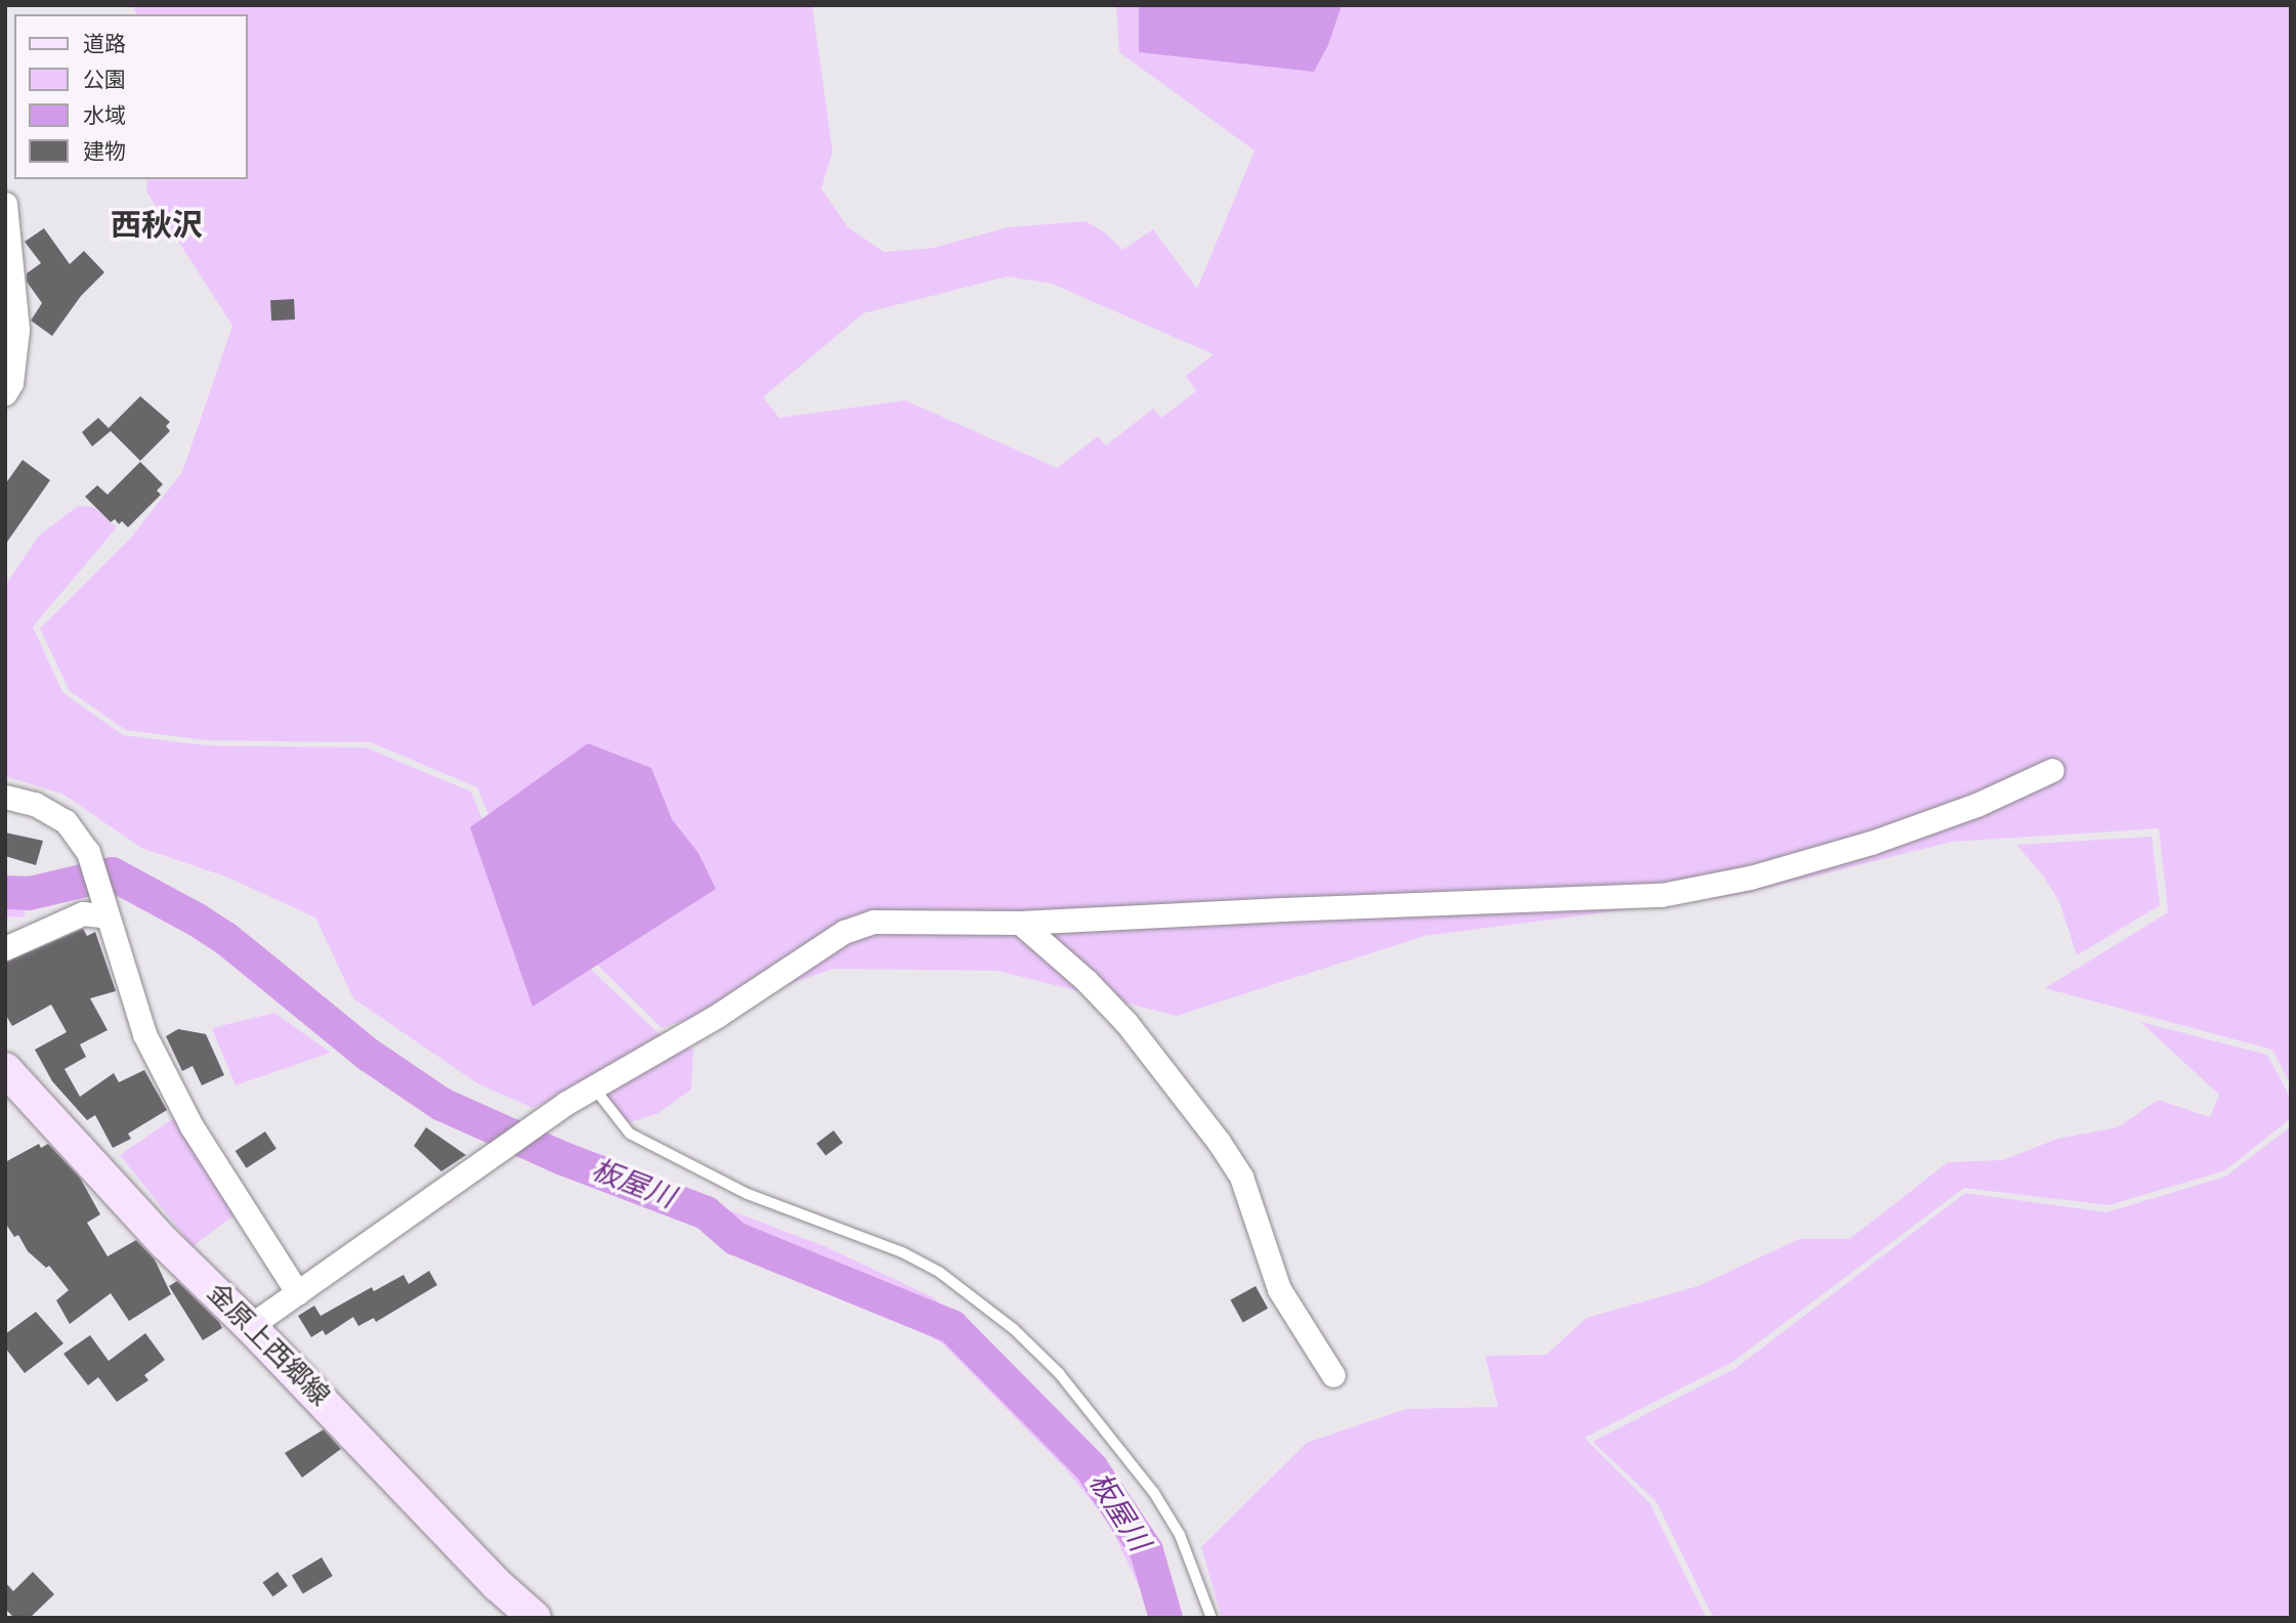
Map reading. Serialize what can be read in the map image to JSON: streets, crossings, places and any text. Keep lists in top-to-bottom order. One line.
{"streets":{"main road":["金原上西郷線"]},"districts":["西秋沢"],"water":["板屋川"],"legend":["道路","公園","水域","建物"]}
